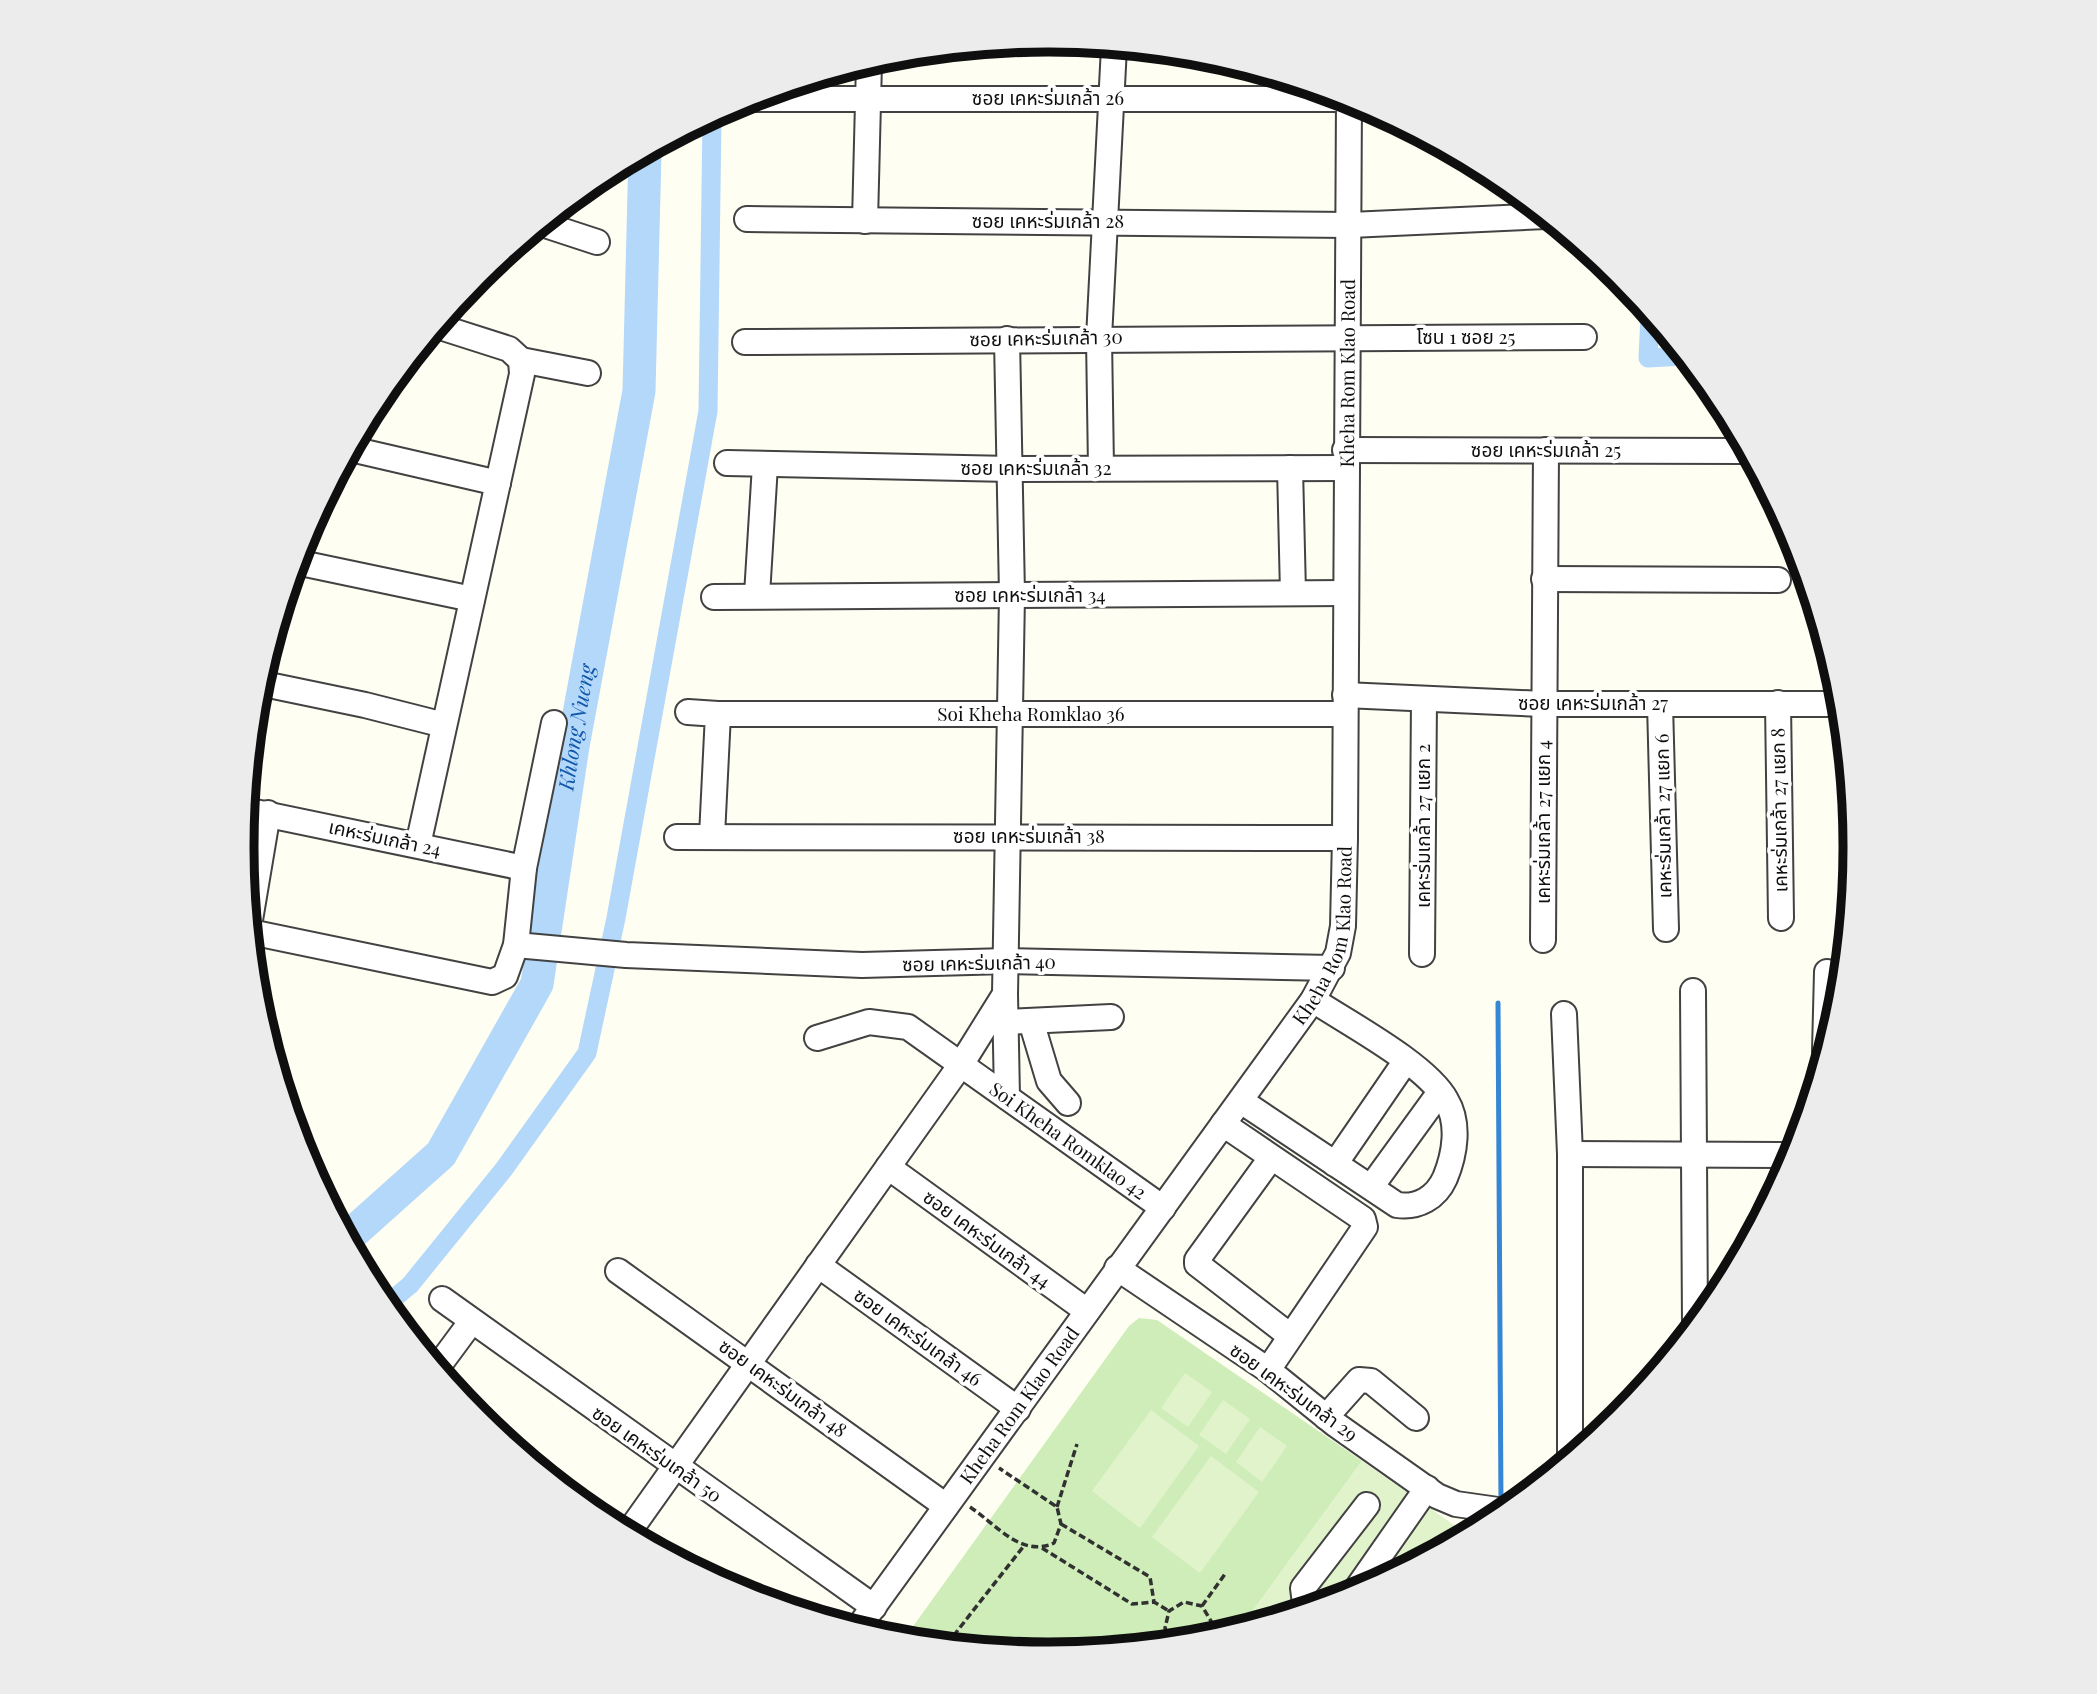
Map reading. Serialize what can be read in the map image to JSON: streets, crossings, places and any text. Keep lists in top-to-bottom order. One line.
{"streets":{"street":["ซอย เคหะร่มเกล้า 26","ซอย เคหะร่มเกล้า 28","โซน 1 ซอย 25","ซอย เคหะร่มเกล้า 30","Kheha Rom Klao Road","ซอย เคหะร่มเกล้า 25","ซอย เคหะร่มเกล้า 32","ซอย เคหะร่มเกล้า 34","ซอย เคหะร่มเกล้า 27","Soi Kheha Romklao 36","เคหะร่มเกล้า 27 แยก 8","เคหะร่มเกล้า 27 แยก 6","เคหะร่มเกล้า 27 แยก 4","เคหะร่มเกล้า 27 แยก 2","ซอย เคหะร่มเกล้า 38","เคหะร่มเกล้า 24","ซอย เคหะร่มเกล้า 40","Soi Kheha Romklao 42","ซอย เคหะร่มเกล้า 44","ซอย เคหะร่มเกล้า 46","ซอย เคหะร่มเกล้า 48","ซอย เคหะร่มเกล้า 29","ซอย เคหะร่มเกล้า 50"]},"crossings":[["ซอย เคหะร่มเกล้า 28","Kheha Rom Klao Road"],["โซน 1 ซอย 25","ซอย เคหะร่มเกล้า 30"],["โซน 1 ซอย 25","Kheha Rom Klao Road"],["ซอย เคหะร่มเกล้า 30","Kheha Rom Klao Road"],["Kheha Rom Klao Road","ซอย เคหะร่มเกล้า 25"],["Kheha Rom Klao Road","ซอย เคหะร่มเกล้า 32"],["Kheha Rom Klao Road","ซอย เคหะร่มเกล้า 34"],["Kheha Rom Klao Road","ซอย เคหะร่มเกล้า 27"],["Kheha Rom Klao Road","Soi Kheha Romklao 36"],["Kheha Rom Klao Road","ซอย เคหะร่มเกล้า 38"],["Kheha Rom Klao Road","ซอย เคหะร่มเกล้า 40"],["Kheha Rom Klao Road","Soi Kheha Romklao 42"],["Kheha Rom Klao Road","ซอย เคหะร่มเกล้า 44"],["Kheha Rom Klao Road","ซอย เคหะร่มเกล้า 46"],["Kheha Rom Klao Road","ซอย เคหะร่มเกล้า 48"],["Kheha Rom Klao Road","ซอย เคหะร่มเกล้า 29"],["Kheha Rom Klao Road","ซอย เคหะร่มเกล้า 50"],["ซอย เคหะร่มเกล้า 25","ซอย เคหะร่มเกล้า 32"],["ซอย เคหะร่มเกล้า 25","เคหะร่มเกล้า 27 แยก 4"],["ซอย เคหะร่มเกล้า 27","Soi Kheha Romklao 36"],["ซอย เคหะร่มเกล้า 27","เคหะร่มเกล้า 27 แยก 8"],["ซอย เคหะร่มเกล้า 27","เคหะร่มเกล้า 27 แยก 6"],["ซอย เคหะร่มเกล้า 27","เคหะร่มเกล้า 27 แยก 4"],["ซอย เคหะร่มเกล้า 27","เคหะร่มเกล้า 27 แยก 2"]],"water":["Khlong Nueng"]}
